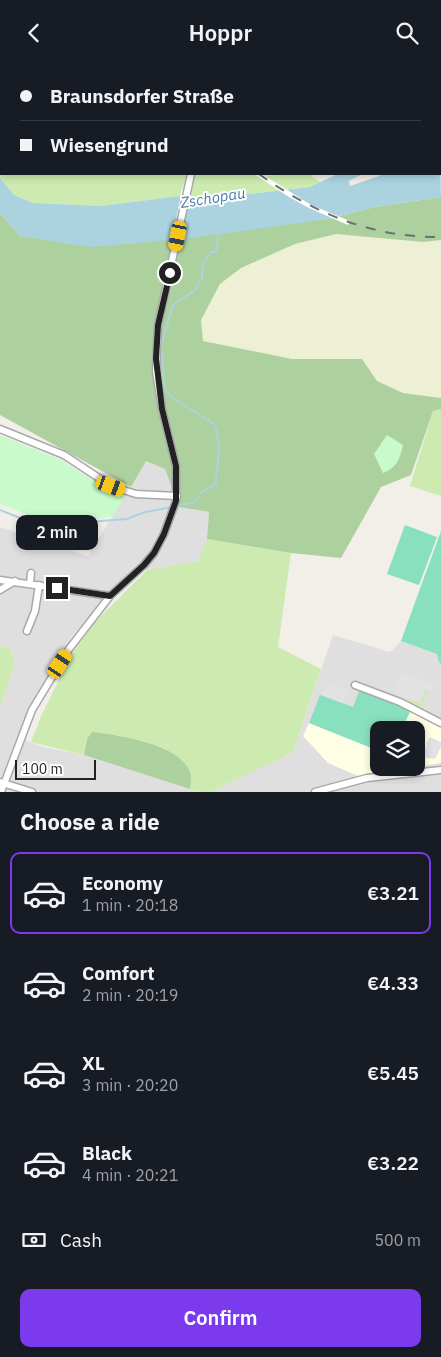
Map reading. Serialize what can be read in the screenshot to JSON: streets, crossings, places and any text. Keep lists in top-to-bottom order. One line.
{"water":["Zschopau"],"scale_bar":"100 m","page":{"header":"Hoppr","banner":["Braunsdorfer Straße","Wiesengrund"],"bubble":"2 min","scale":"100 m","heading":"Choose a ride","list":[{"name":"Economy","note":"1 min · 20:18","value":"€3.21"},{"name":"Comfort","note":"2 min · 20:19","value":"€4.33"},{"name":"XL","note":"3 min · 20:20","value":"€5.45"},{"name":"Black","note":"4 min · 20:21","value":"€3.22"}],"pay":["Cash","500 m"],"buttons":"Confirm"}}
